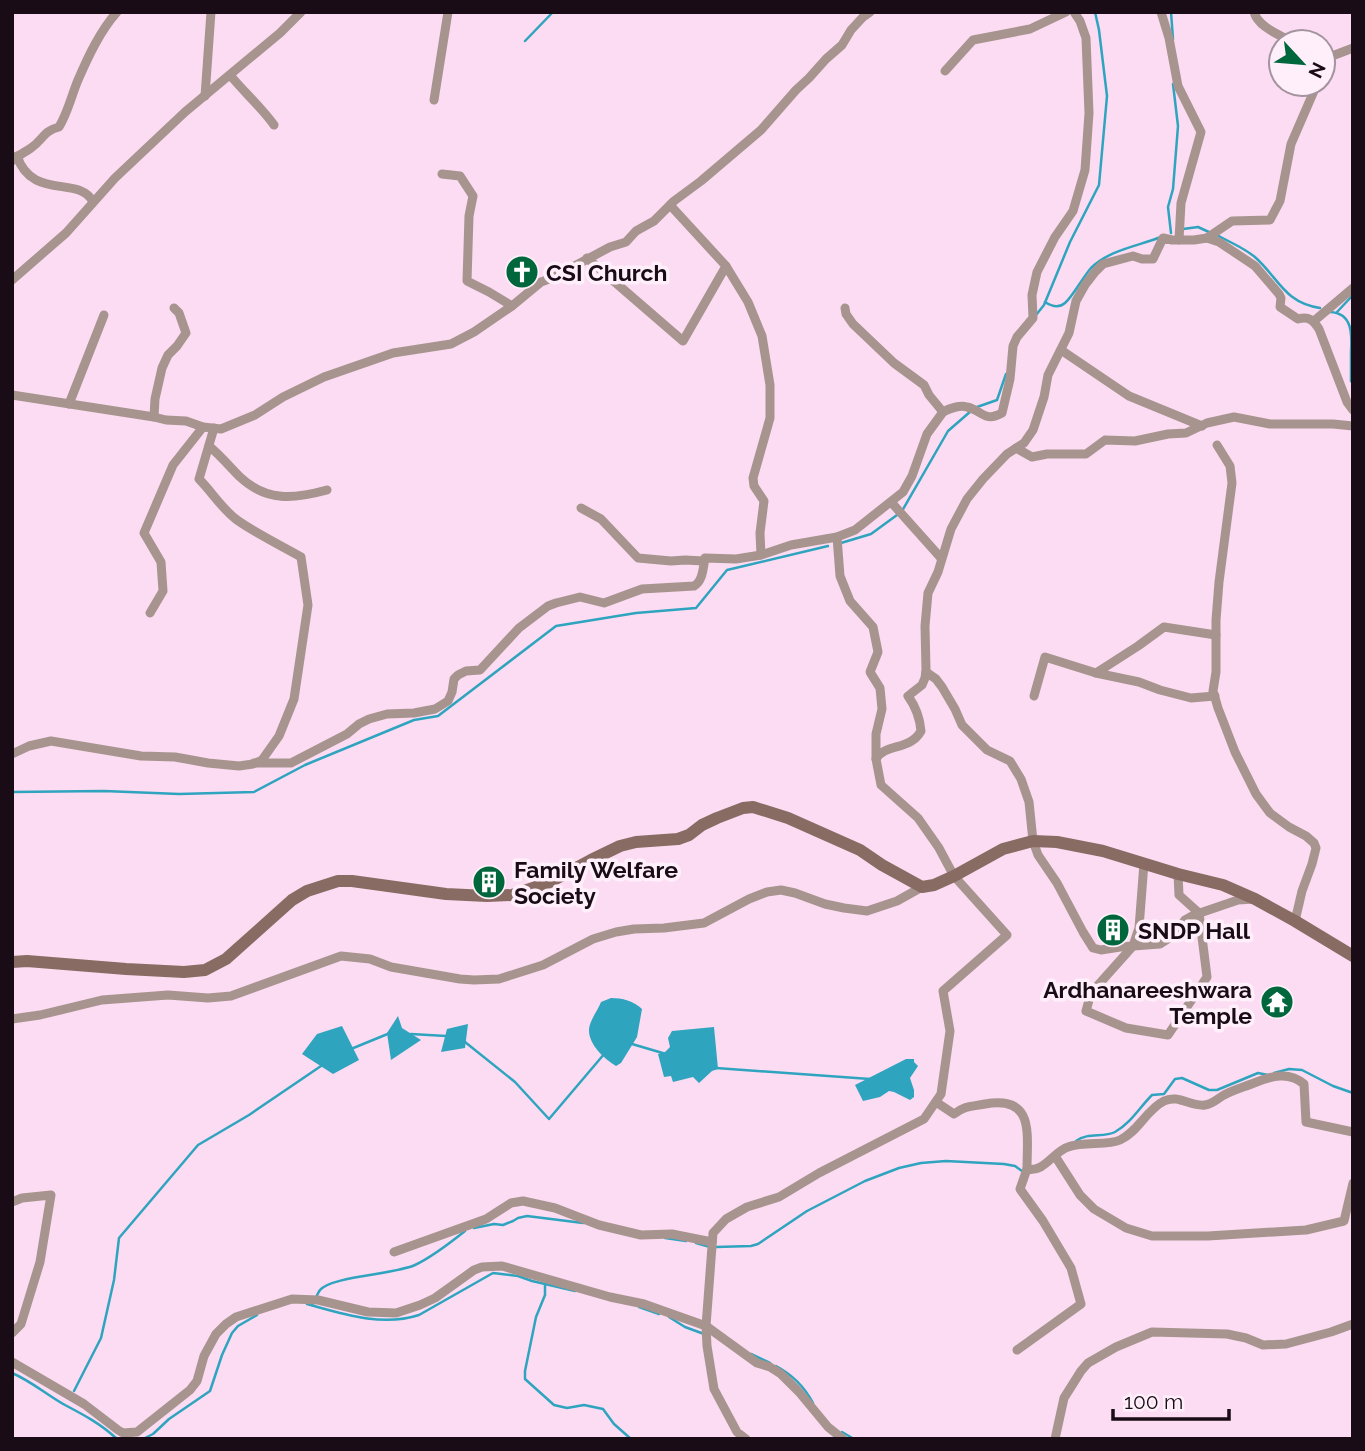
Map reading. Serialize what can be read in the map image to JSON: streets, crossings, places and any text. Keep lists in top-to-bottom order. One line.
{"places":{"church":["CSI Church"],"building":["Family Welfare Society","SNDP Hall"],"temple":["Ardhanareeshwara Temple"]},"scale_bar":"100 m","north":"bottom right"}
